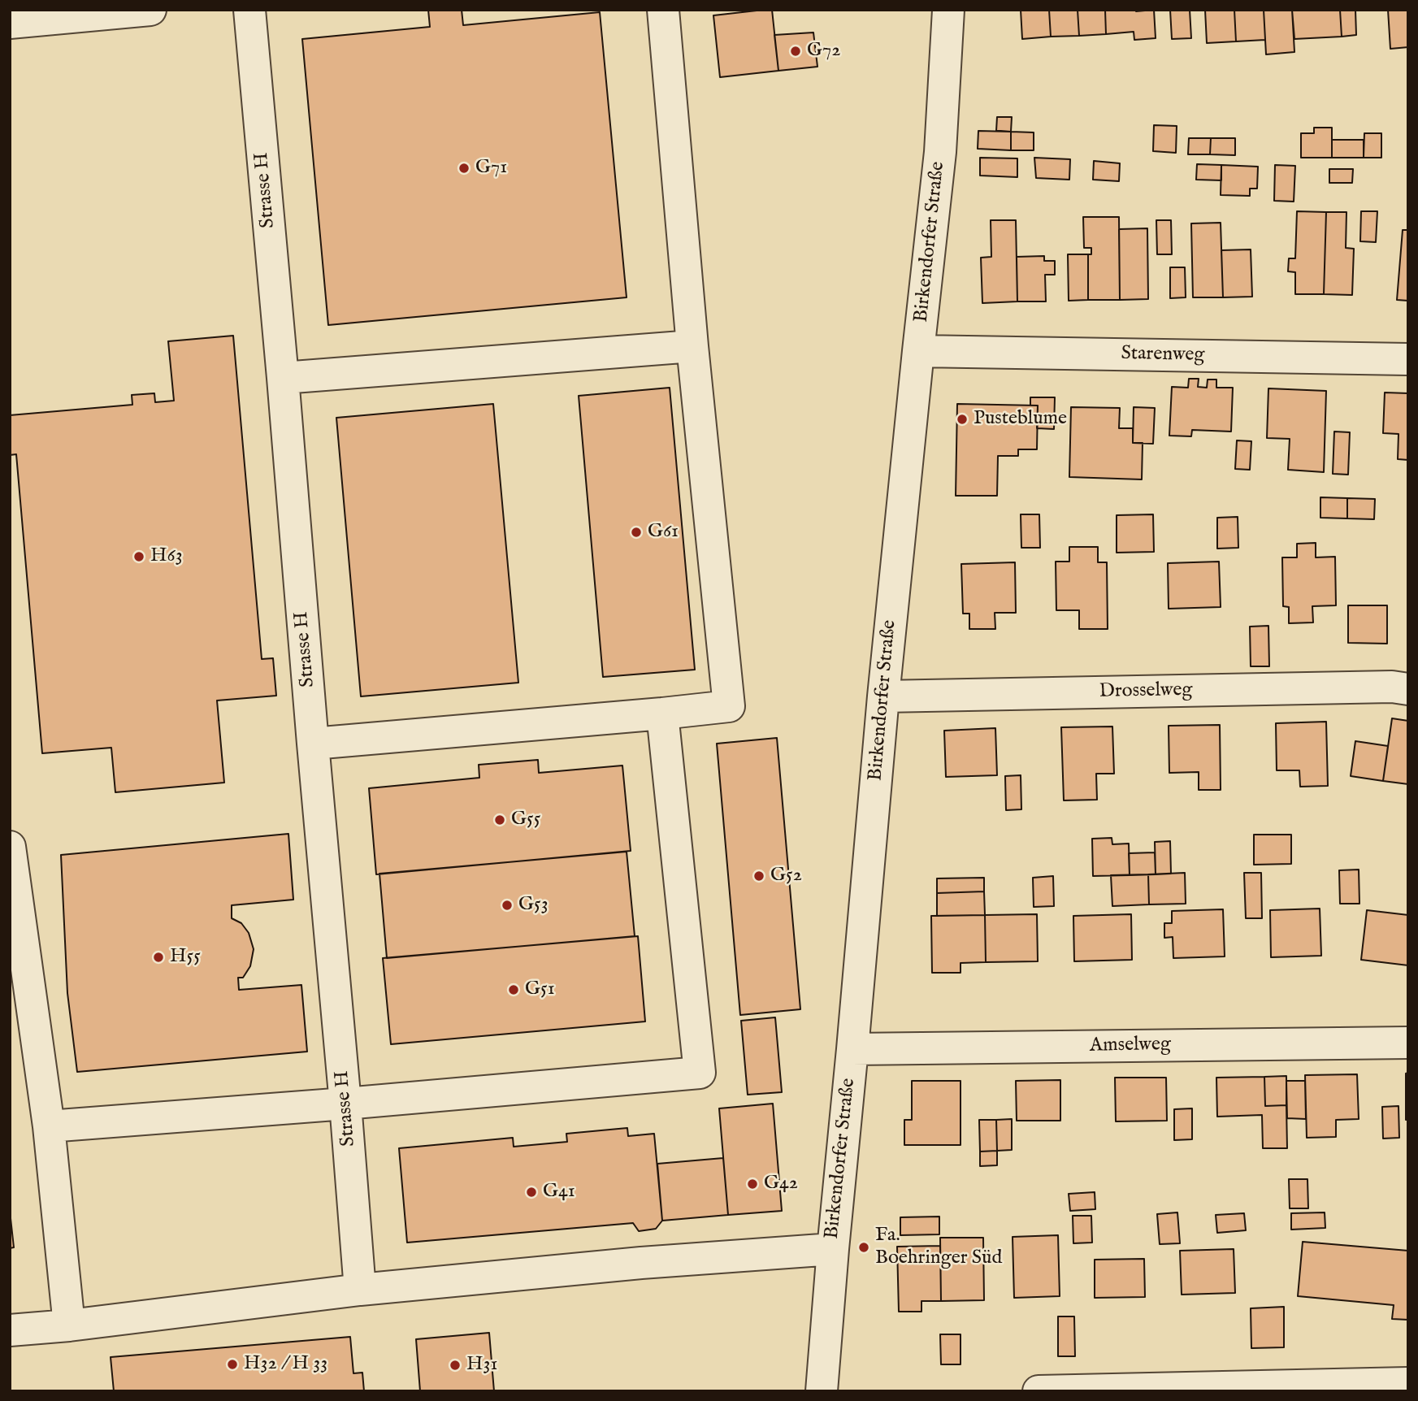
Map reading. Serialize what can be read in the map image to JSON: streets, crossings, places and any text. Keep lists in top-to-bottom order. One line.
{"streets":{"street":["Strasse H","Birkendorfer Straße","Starenweg","Drosselweg","Amselweg"]},"crossings":[["Birkendorfer Straße","Starenweg"],["Birkendorfer Straße","Drosselweg"],["Birkendorfer Straße","Amselweg"]],"places":["G72","G71","Pusteblume","G61","H63","G55","G52","G53","H55","G51","G42","G41","Fa. Boehringer Süd","H32 / H 33","H31"]}
